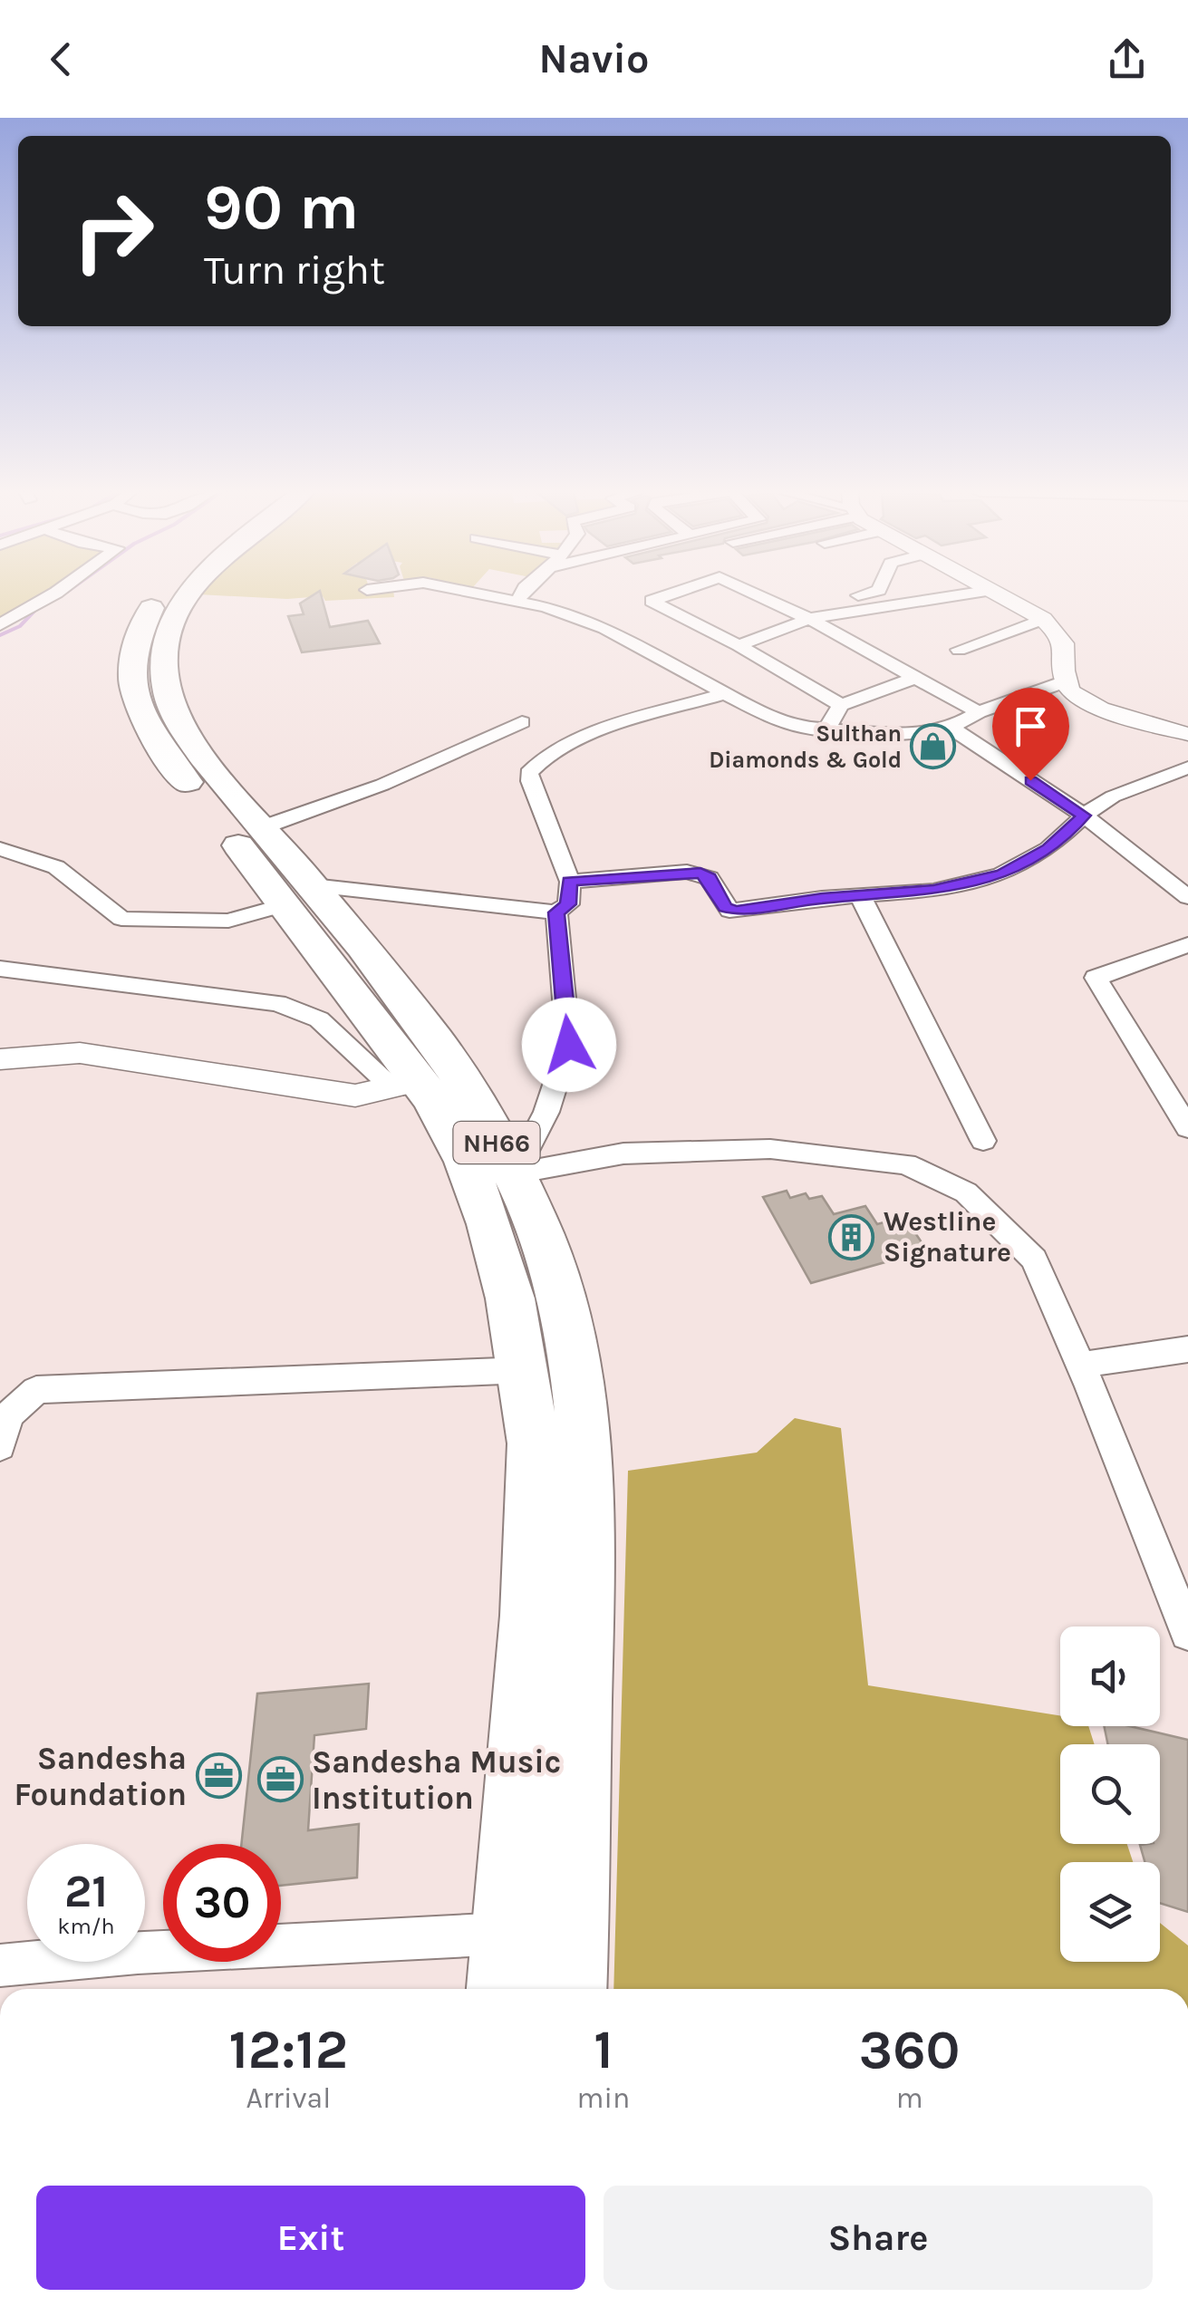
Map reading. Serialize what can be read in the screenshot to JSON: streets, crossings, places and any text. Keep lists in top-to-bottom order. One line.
{"streets":{"highway":["NH66"]},"places":{"shop":["Sulthan Diamonds & Gold"],"building":["Westline Signature"],"office":["Sandesha Foundation","Sandesha Music Institution"]},"page":{"header":"Navio","turn":["90 m","Turn right"],"speed":"21 km/h","limit":"30","eta":["12:12","Arrival","1","min","360","m"],"buttons":["Exit","Share"]}}
